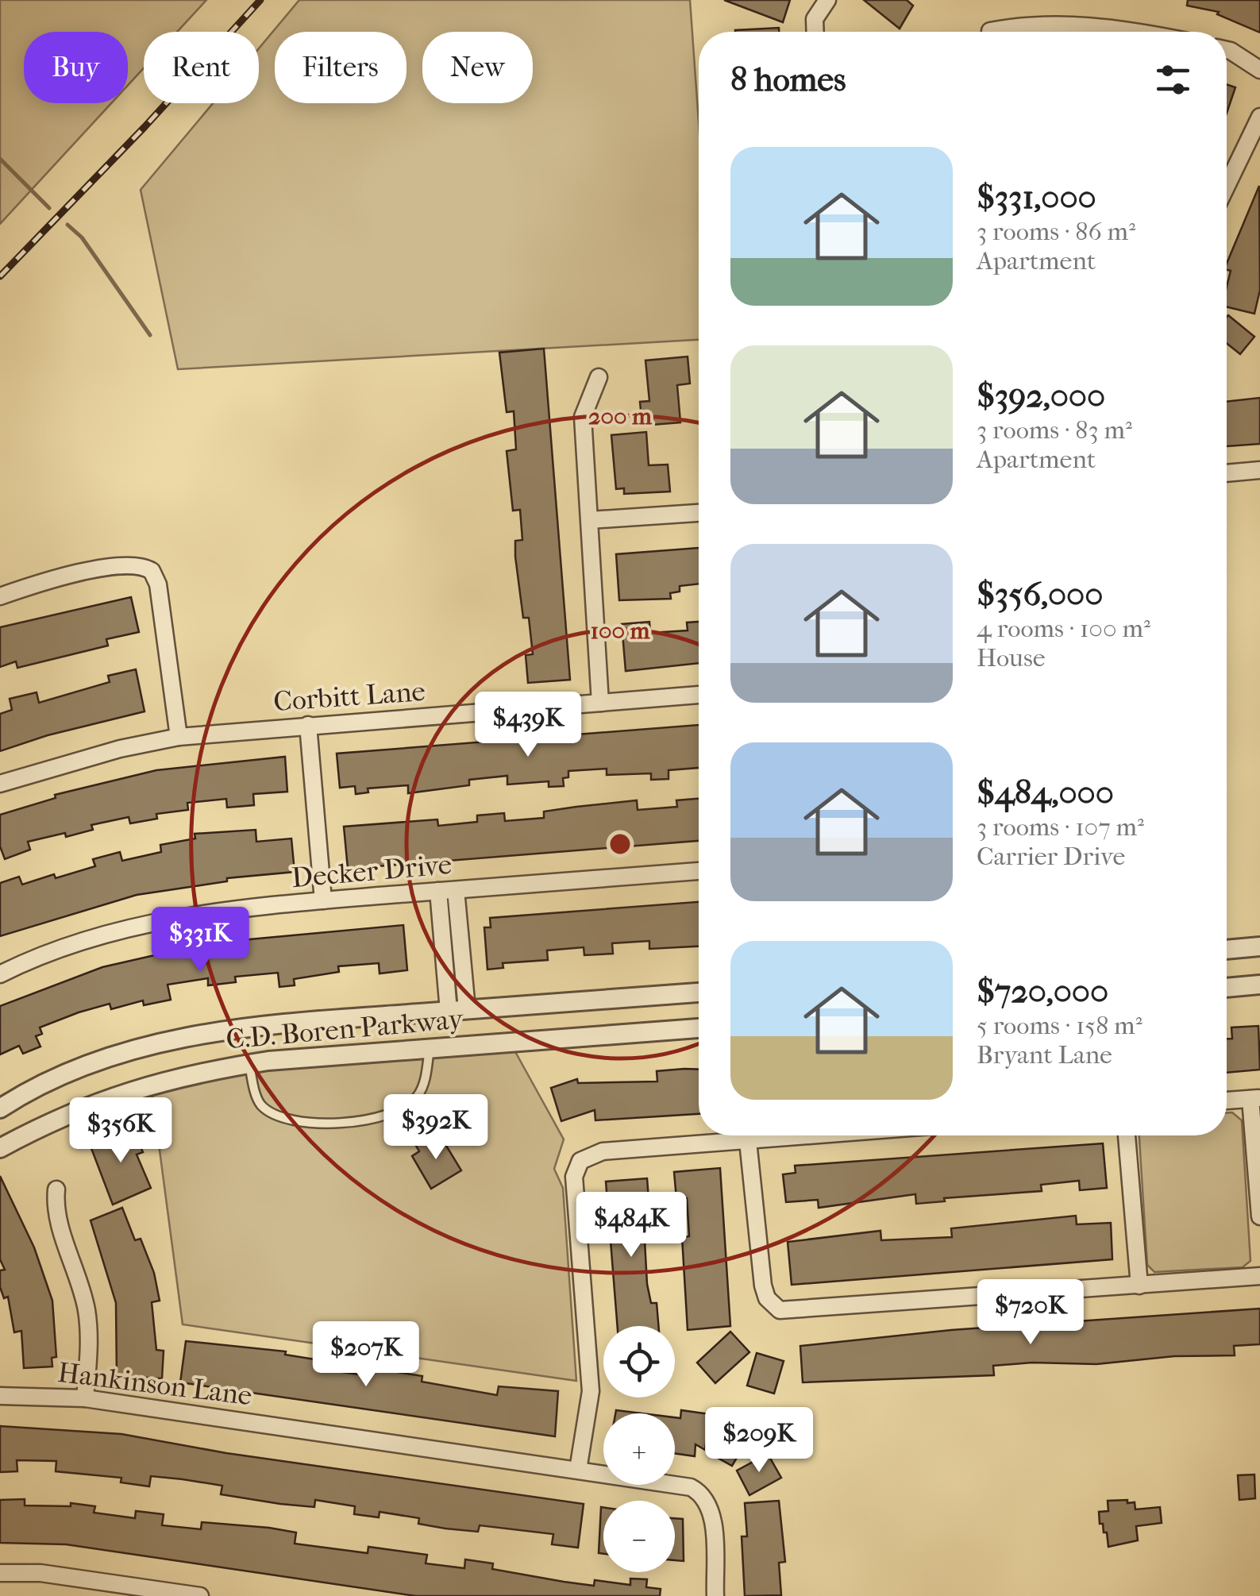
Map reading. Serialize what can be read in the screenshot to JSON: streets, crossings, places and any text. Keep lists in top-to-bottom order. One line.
{"streets":{"street":["Corbitt Lane","Decker Drive","C.D. Boren Parkway","Hankinson Lane"]},"page":{"chip":["Buy","Rent","Filters","New"],"heading":"8 homes","list":[{"name":"$331,000","note":"3 rooms · 86 m² · Apartment"},{"name":"$392,000","note":"3 rooms · 83 m² · Apartment"},{"name":"$356,000","note":"4 rooms · 100 m² · House"},{"name":"$484,000","note":"3 rooms · 107 m² · Carrier Drive"},{"name":"$720,000","note":"5 rooms · 158 m² · Bryant Lane"}],"price":["$439K","$331K","$392K","$356K","$484K","$720K","$207K","$209K"],"map_buttons":["+","−"]},"rings":["200 m","100 m"]}
